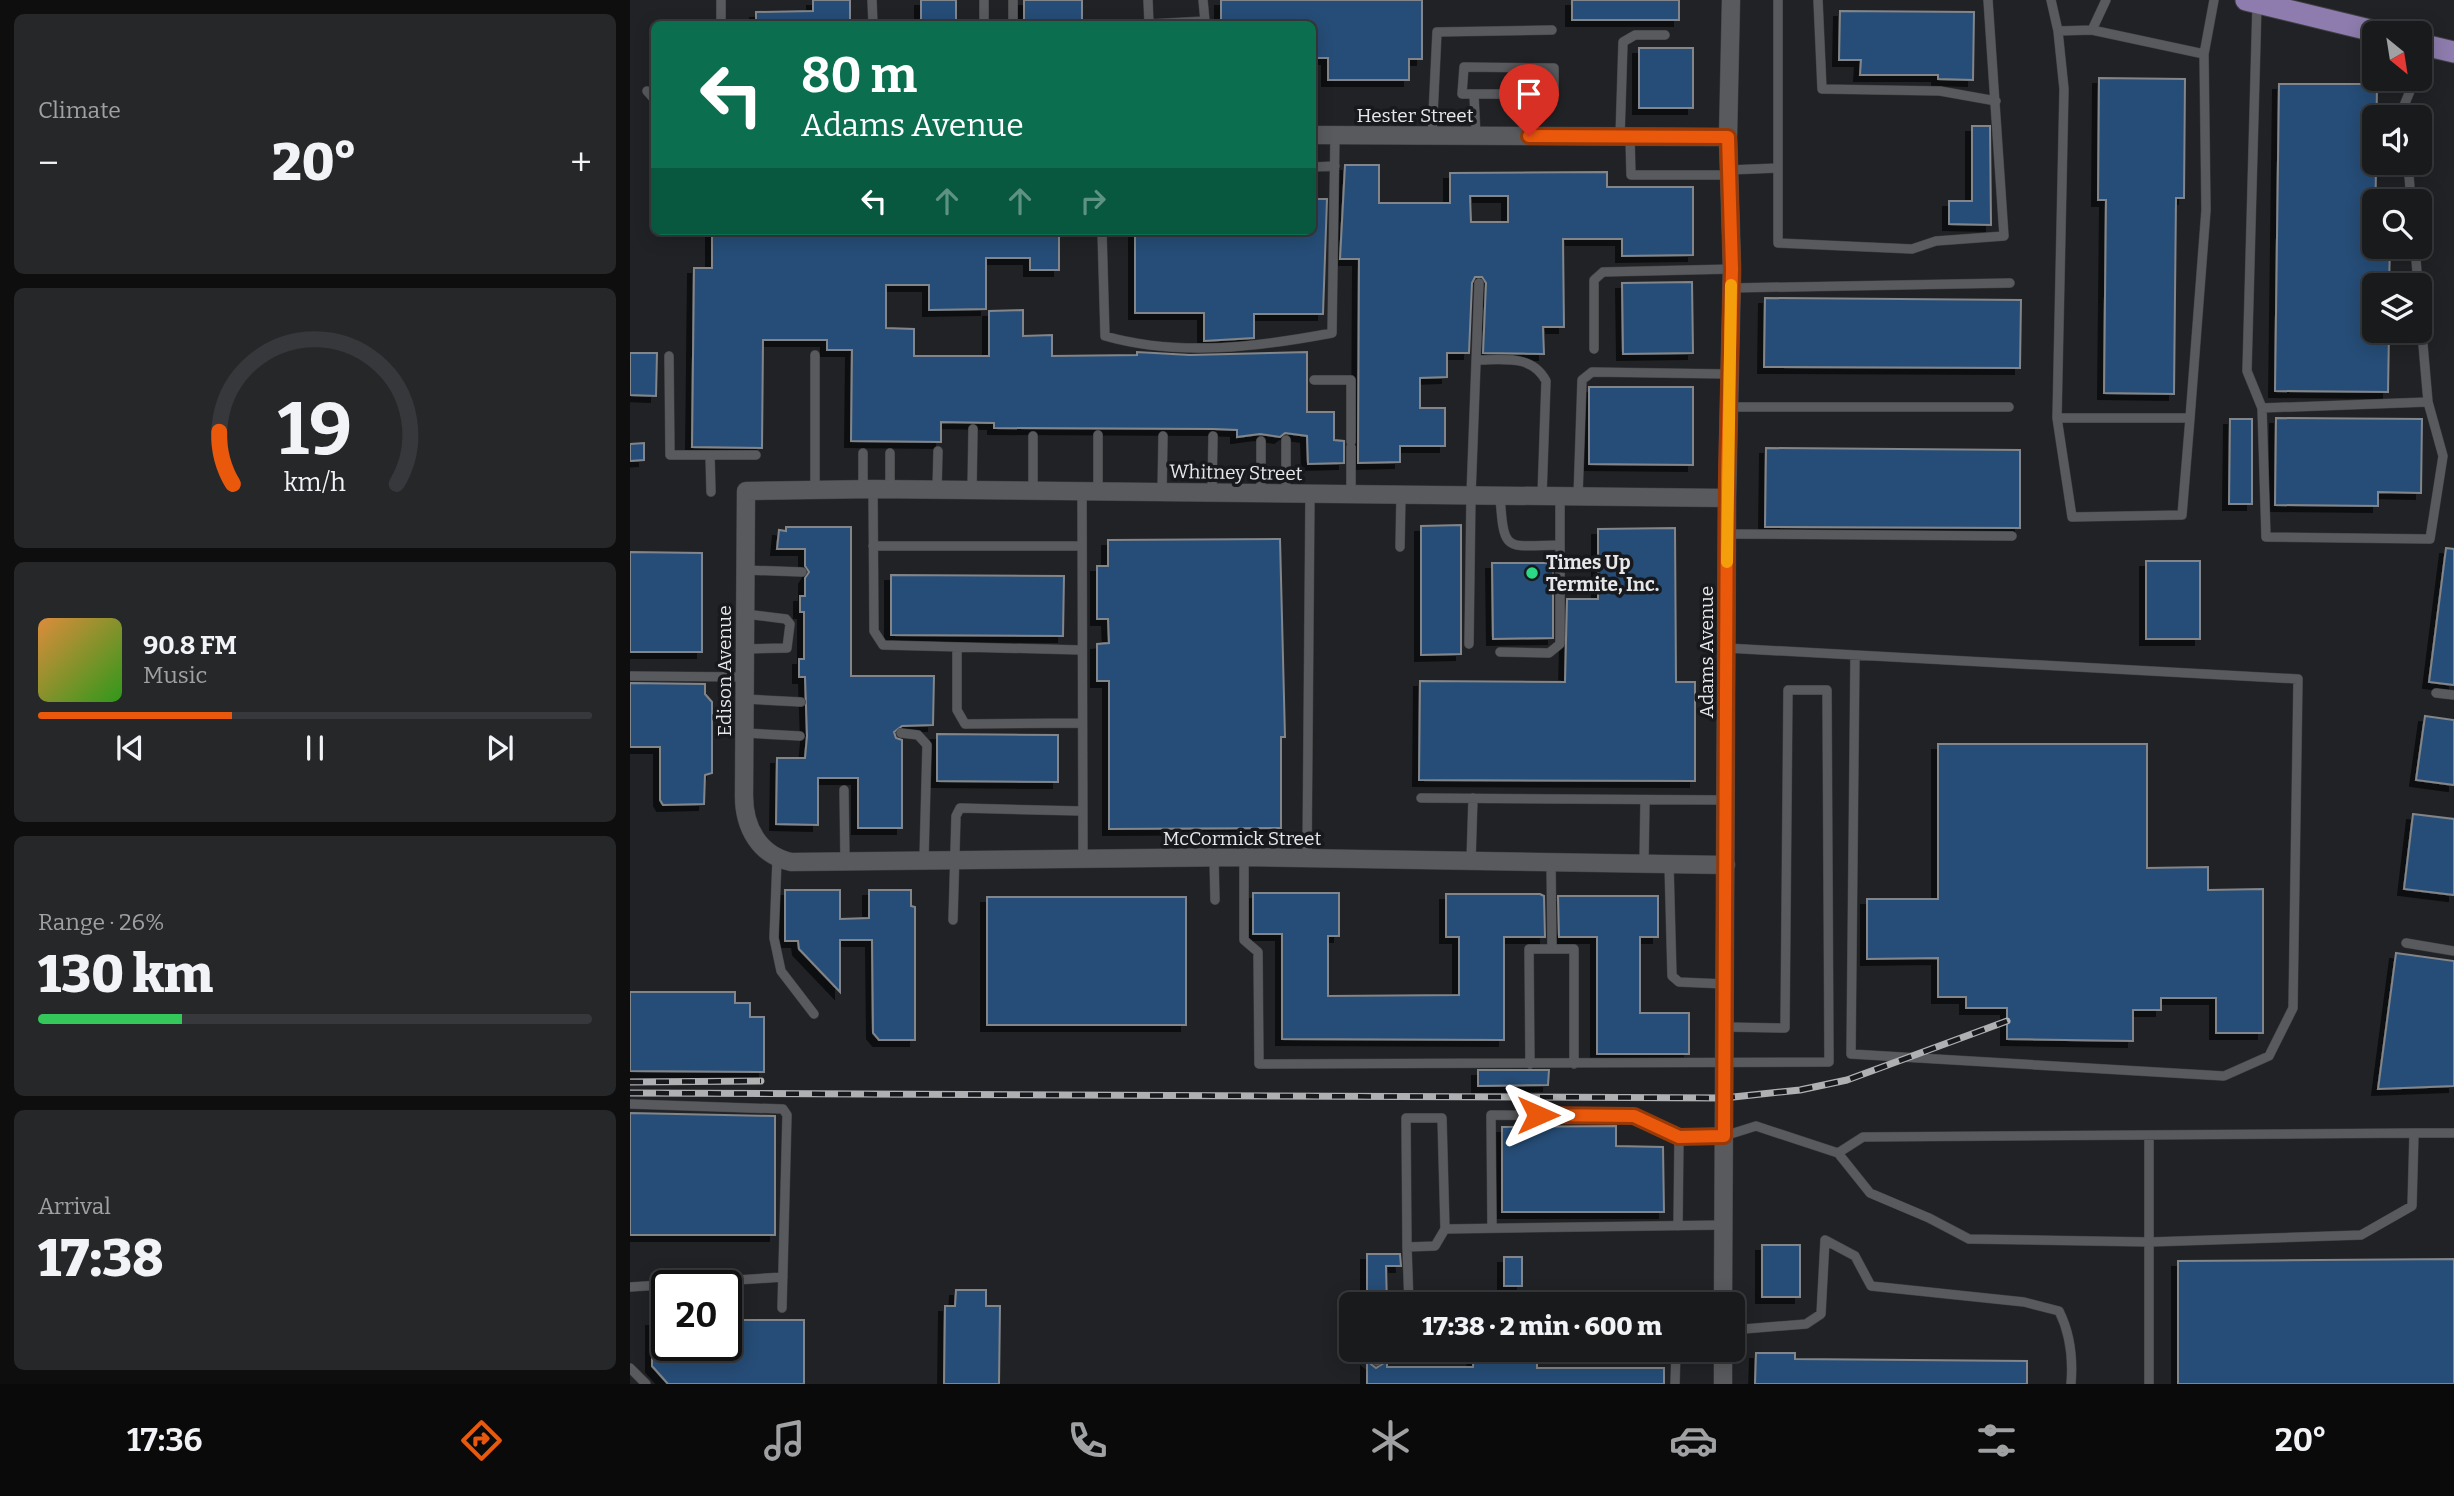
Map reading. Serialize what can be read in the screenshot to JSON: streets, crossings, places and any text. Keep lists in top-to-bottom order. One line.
{"streets":{"street":["Hester Street","Whitney Street","Adams Avenue","Edison Avenue","McCormick Street"]},"crossings":[["Hester Street","Adams Avenue"],["Whitney Street","Adams Avenue"],["Whitney Street","Edison Avenue"],["Adams Avenue","McCormick Street"],["Edison Avenue","McCormick Street"]],"places":["Times Up Termite, Inc."],"north":"bottom right","page":{"tile":["Climate",["Range · 26%","130 km"],["Arrival","17:38"]],"turn":["80 m","Adams Avenue"],"heat":["−","20°","+"],"song":["90.8 FM","Music"],"limit":"20","trip":"17:38 · 2 min · 600 m","tabs":["17:36","20°"],"gauge":["19","km/h"]}}
